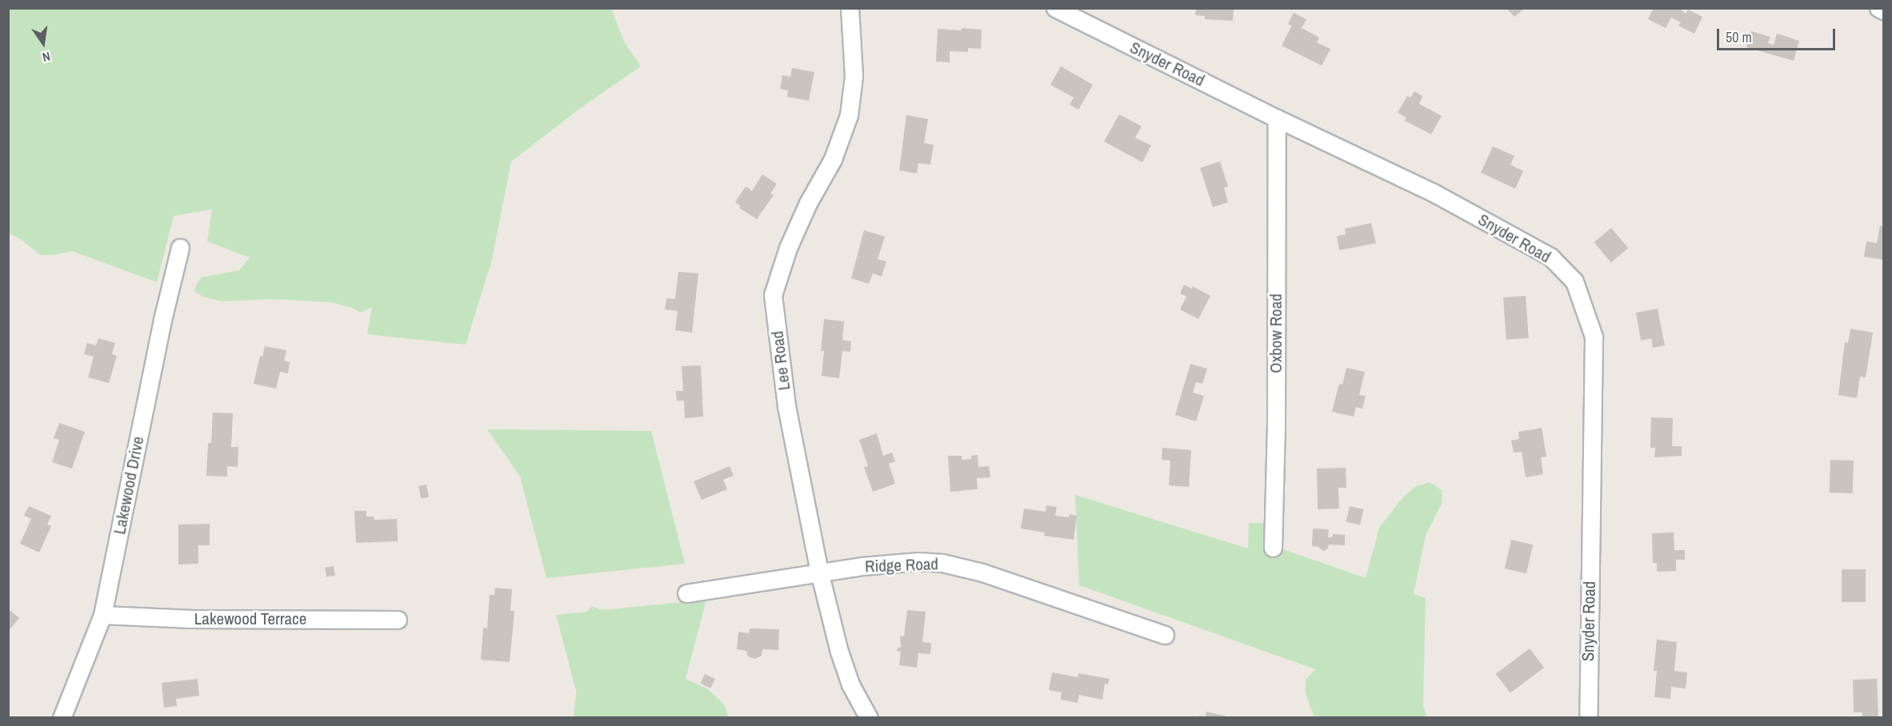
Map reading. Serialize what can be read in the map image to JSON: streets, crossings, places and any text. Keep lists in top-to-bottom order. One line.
{"streets":{"street":["Snyder Road","Oxbow Road","Lee Road","Lakewood Drive","Ridge Road","Lakewood Terrace"]},"crossings":[["Snyder Road","Oxbow Road"],["Lee Road","Ridge Road"],["Lakewood Drive","Lakewood Terrace"]],"scale_bar":"50 m","north":"bottom"}
